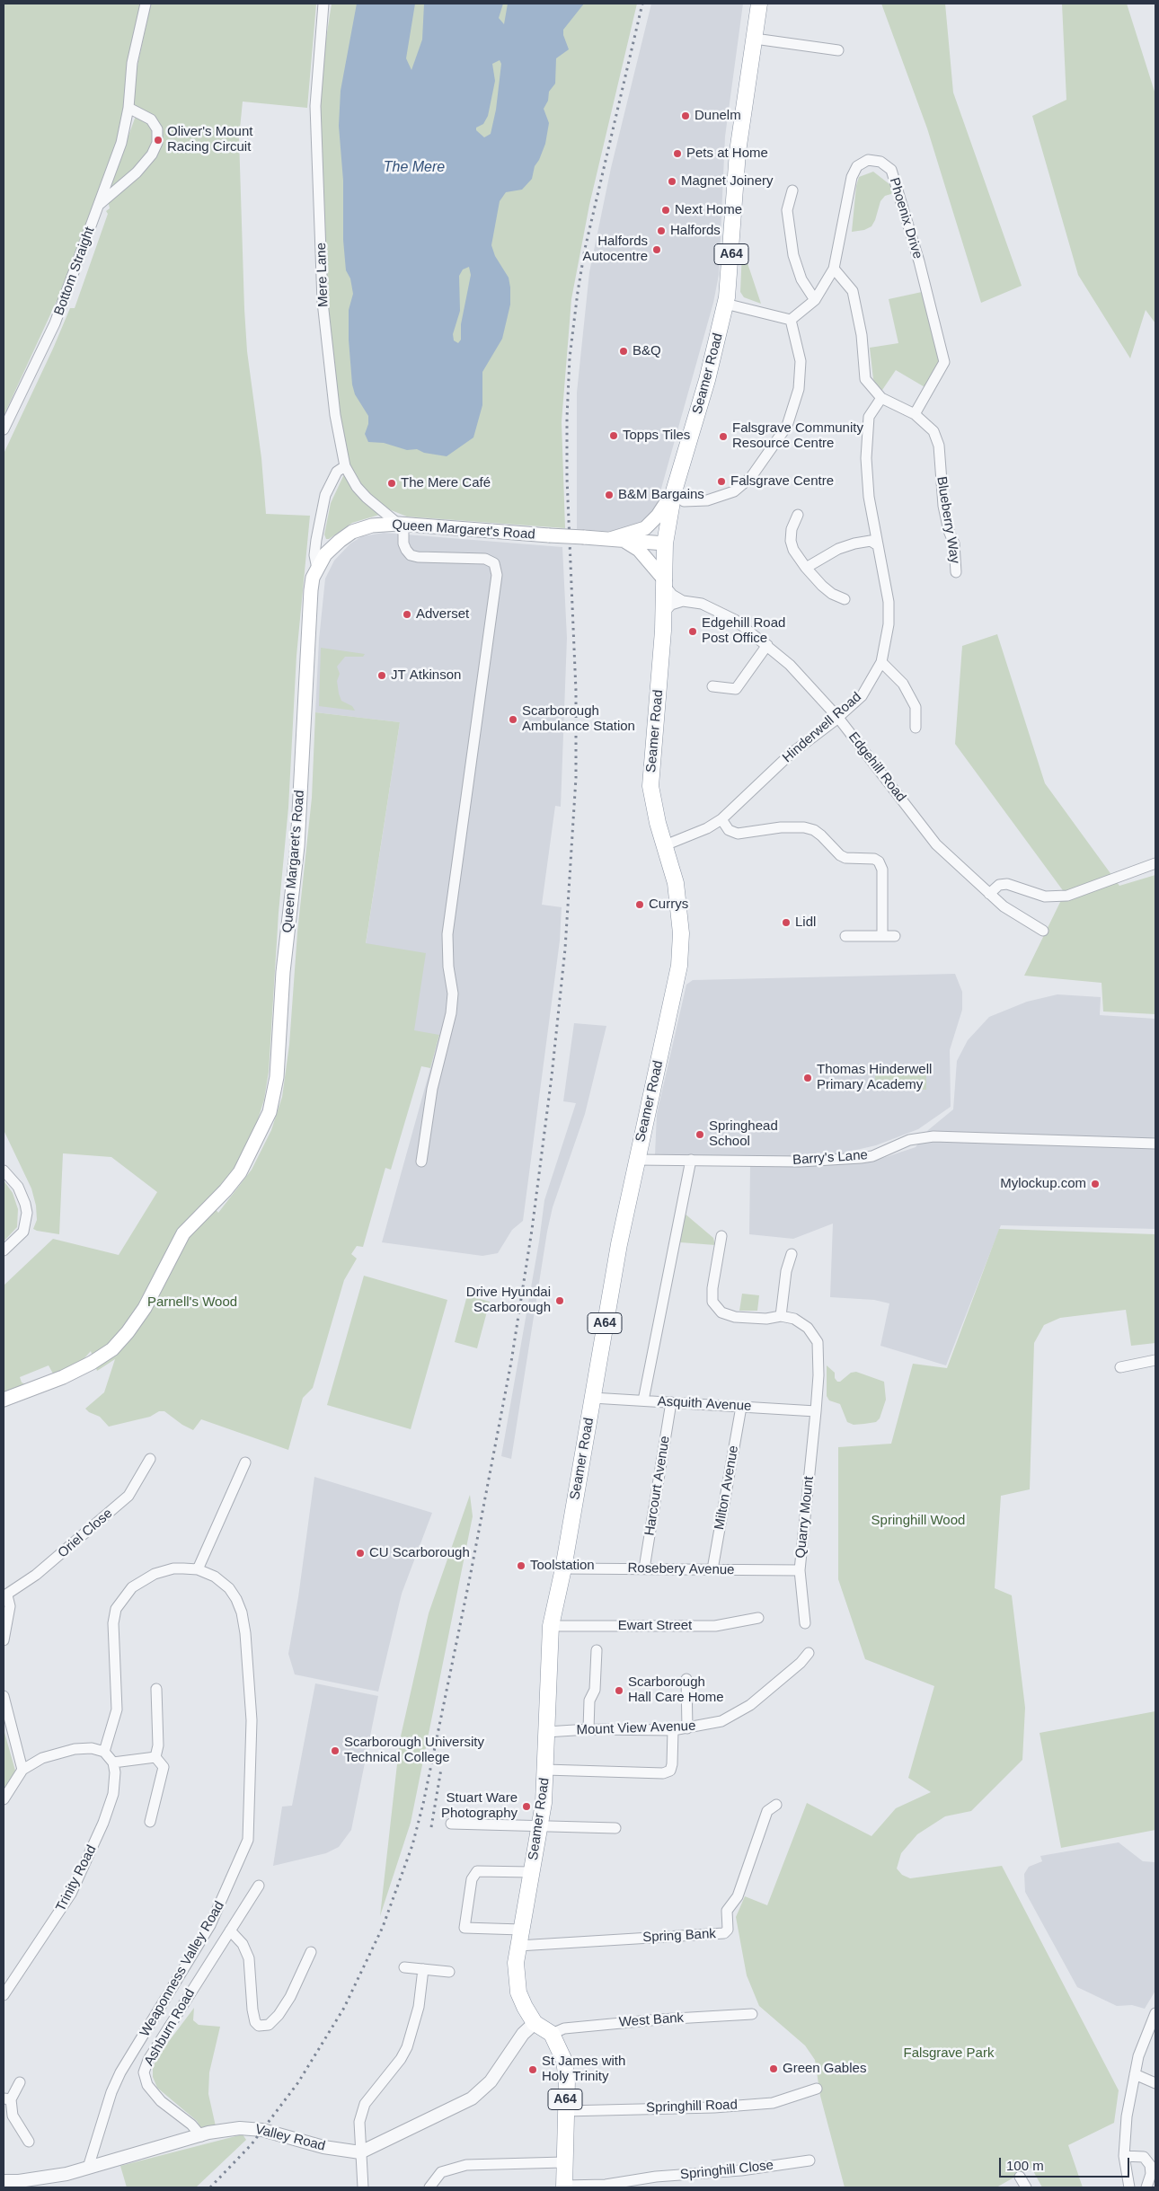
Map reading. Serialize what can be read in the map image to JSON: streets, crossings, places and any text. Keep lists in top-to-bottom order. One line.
{"streets":{"highway":["A64","Seamer Road"],"main road":["Queen Margaret's Road"],"street":["Phoenix Drive","Bottom Straight","Mere Lane","Blueberry Way","Hinderwell Road","Edgehill Road","Barry's Lane","Asquith Avenue","Harcourt Avenue","Milton Avenue","Quarry Mount","Oriel Close","Rosebery Avenue","Ewart Street","Mount View Avenue","Trinity Road","Spring Bank","Weaponness Valley Road","West Bank","Ashburn Road","Springhill Road","Valley Road","Springhill Close"]},"crossings":[["Phoenix Drive","Blueberry Way"],["A64","Seamer Road"],["A64","West Bank"],["A64","Springhill Road"],["A64","Springhill Close"],["Mere Lane","Queen Margaret's Road"],["Seamer Road","Queen Margaret's Road"],["Seamer Road","Hinderwell Road"],["Seamer Road","Edgehill Road"],["Seamer Road","Barry's Lane"],["Seamer Road","Asquith Avenue"],["Seamer Road","Rosebery Avenue"],["Seamer Road","Ewart Street"],["Seamer Road","Mount View Avenue"],["Seamer Road","Spring Bank"],["Seamer Road","West Bank"],["Blueberry Way","Hinderwell Road"],["Hinderwell Road","Edgehill Road"],["Asquith Avenue","Harcourt Avenue"],["Asquith Avenue","Milton Avenue"],["Asquith Avenue","Quarry Mount"],["Harcourt Avenue","Rosebery Avenue"],["Milton Avenue","Rosebery Avenue"],["Quarry Mount","Rosebery Avenue"],["Weaponness Valley Road","Valley Road"],["Ashburn Road","Valley Road"]],"water":["The Mere"],"parks":["Parnell's Wood","Springhill Wood","Falsgrave Park"],"places":["Dunelm","Oliver's Mount Racing Circuit","Pets at Home","Magnet Joinery","Next Home","Halfords","Halfords Autocentre","B&Q","Topps Tiles","Falsgrave Community Resource Centre","Falsgrave Centre","The Mere Café","B&M Bargains","Adverset","Edgehill Road Post Office","JT Atkinson","Scarborough Ambulance Station","Currys","Lidl","Thomas Hinderwell Primary Academy","Springhead School","Mylockup.com","Drive Hyundai Scarborough","CU Scarborough","Toolstation","Scarborough Hall Care Home","Scarborough University Technical College","Stuart Ware Photography","Green Gables","St James with Holy Trinity"],"scale_bar":"100 m"}
